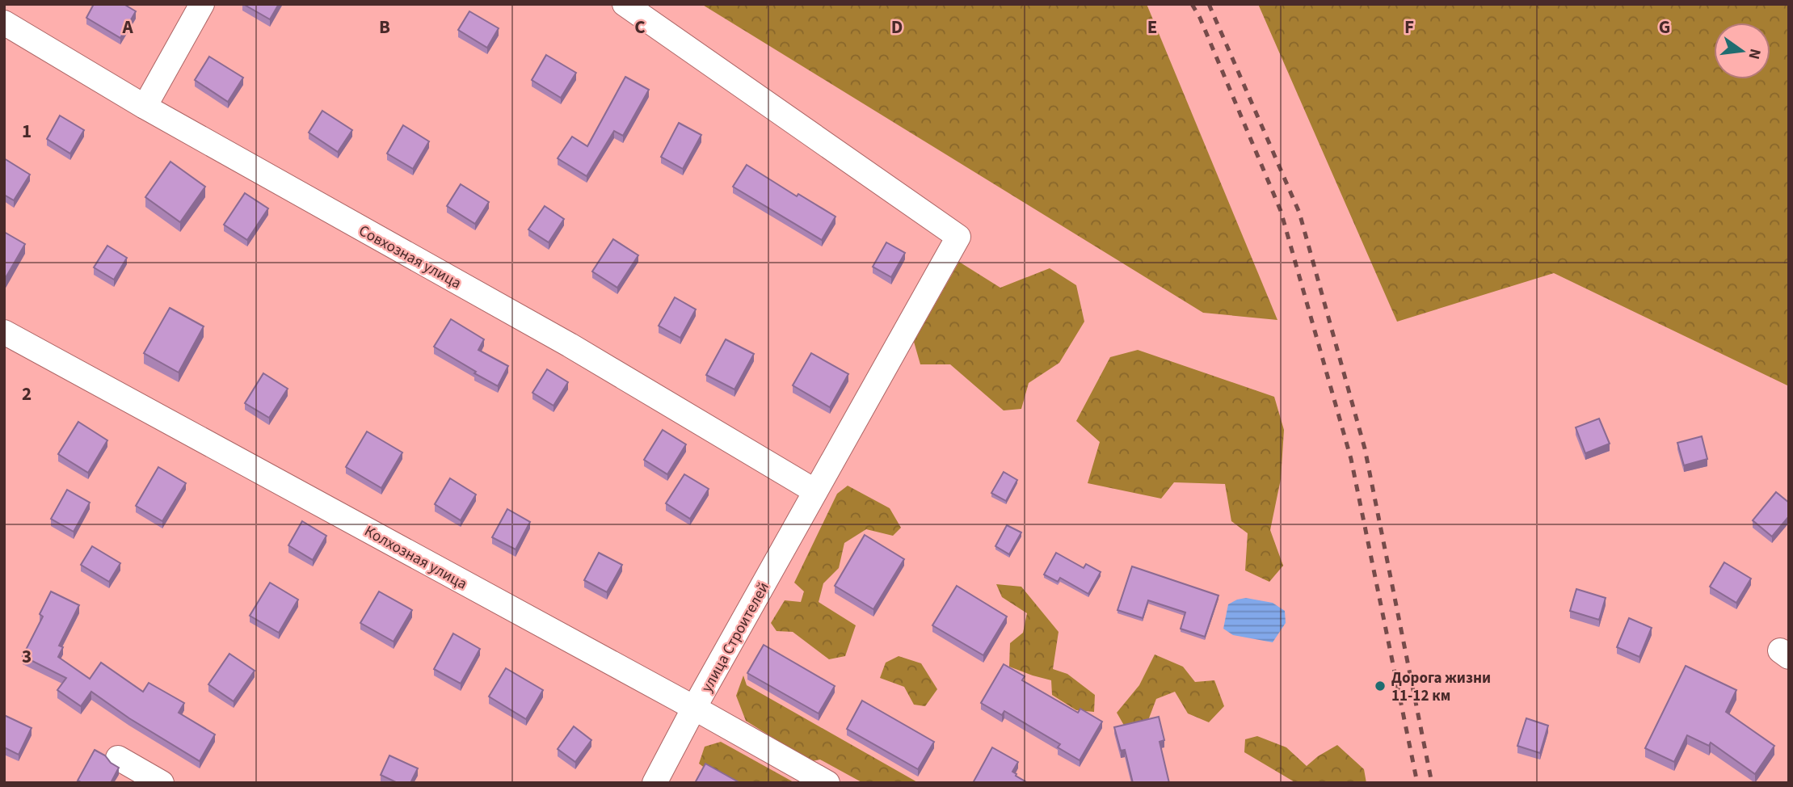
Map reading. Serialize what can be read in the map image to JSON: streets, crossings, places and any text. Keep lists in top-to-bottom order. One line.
{"streets":{"street":["Совхозная улица","Колхозная улица","улица Строителей"]},"crossings":[["Совхозная улица","улица Строителей"],["Колхозная улица","улица Строителей"]],"places":["Дорога жизни 11-12 км"],"north":"right","grid":{"columns":["A","B","C","D","E","F","G"],"rows":["1","2","3"]}}
